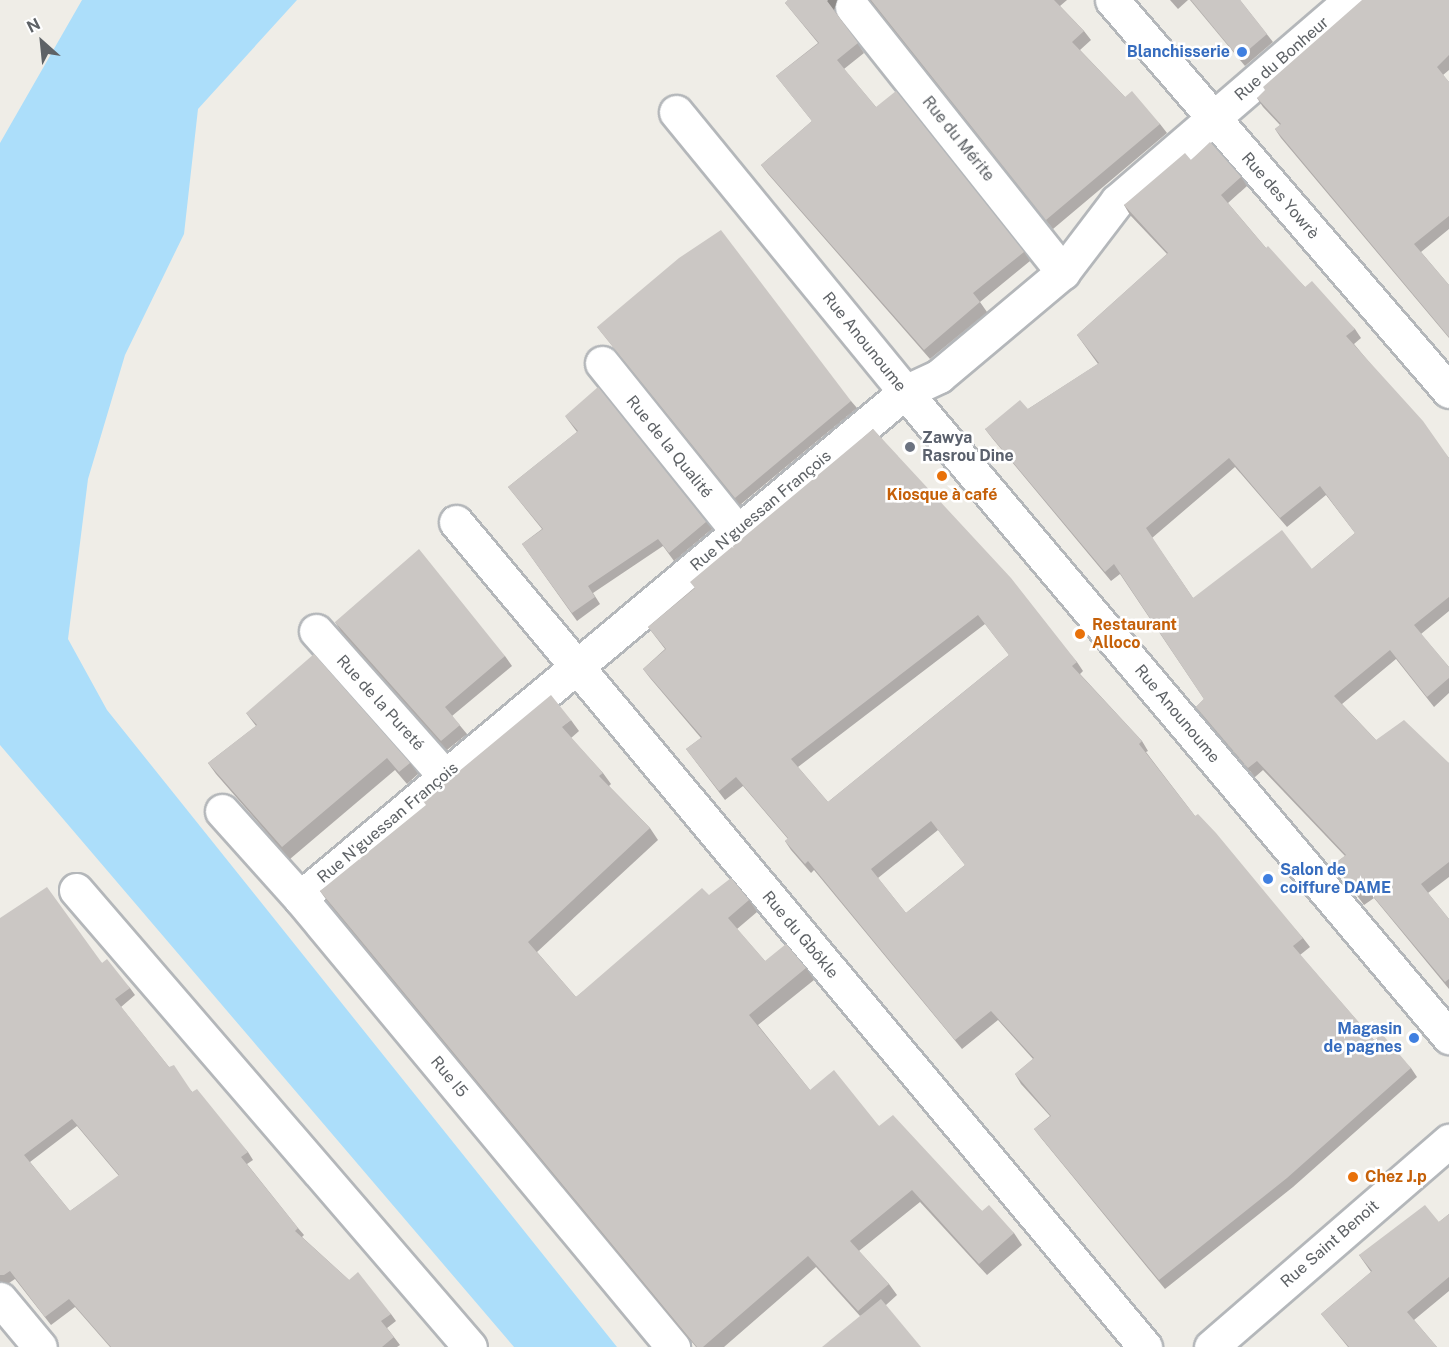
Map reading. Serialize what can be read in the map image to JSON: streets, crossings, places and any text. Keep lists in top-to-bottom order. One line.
{"streets":{"street":["Rue du Bonheur","Rue du Mérite","Rue des Yowrè","Rue Anounoume","Rue de la Qualité","Rue N'guessan François","Rue de la Pureté","Rue du Gbôkle","Rue I5","Rue Saint Benoit"]},"crossings":[["Rue du Bonheur","Rue des Yowrè"],["Rue du Bonheur","Rue N'guessan François"],["Rue du Mérite","Rue N'guessan François"],["Rue des Yowrè","Rue N'guessan François"],["Rue Anounoume","Rue N'guessan François"],["Rue de la Qualité","Rue N'guessan François"],["Rue N'guessan François","Rue de la Pureté"],["Rue N'guessan François","Rue du Gbôkle"],["Rue N'guessan François","Rue I5"]],"places":["Blanchisserie","Zawya Rasrou Dine","Kiosque à café","Restaurant Alloco","Salon de coiffure DAME","Magasin de pagnes","Chez J.p"],"north":"top left"}
